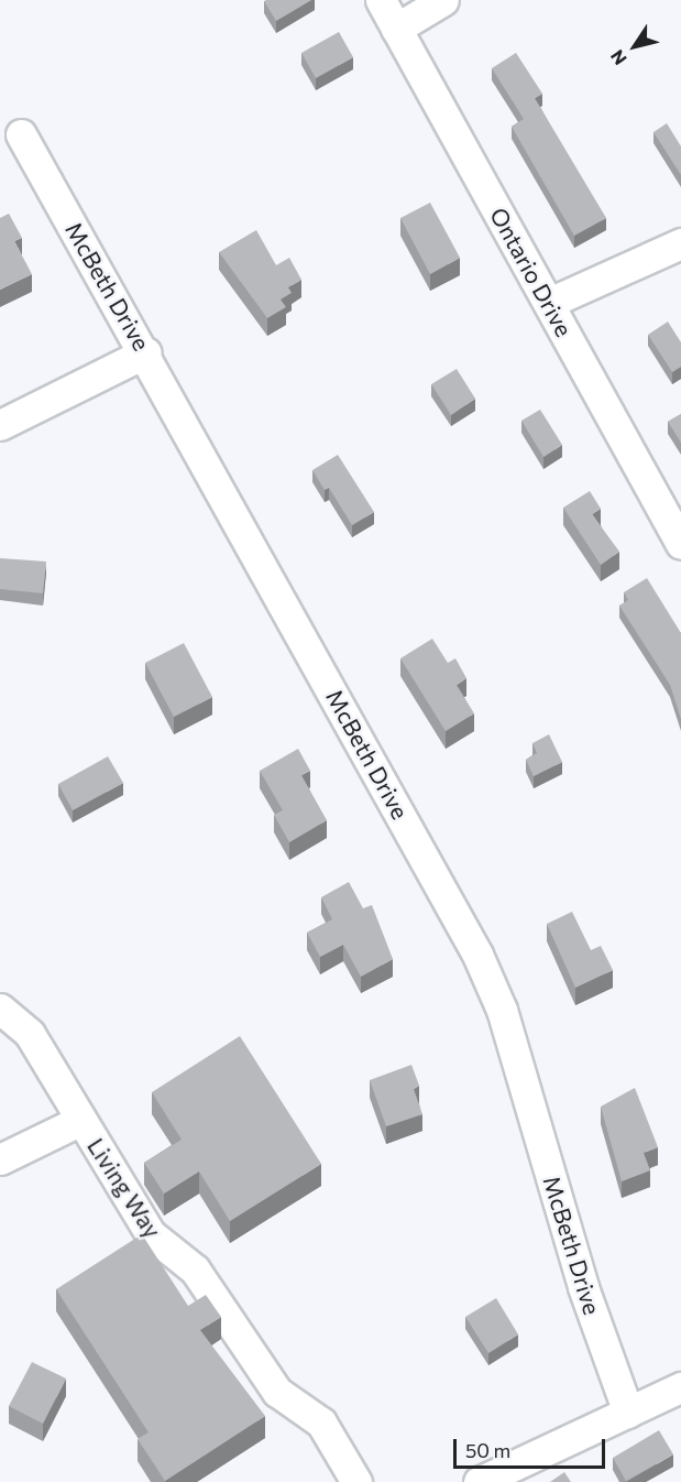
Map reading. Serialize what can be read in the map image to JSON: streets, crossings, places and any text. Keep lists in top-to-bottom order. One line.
{"streets":{"street":["Ontario Drive","McBeth Drive","Living Way"]},"scale_bar":"50 m","north":"bottom left"}
